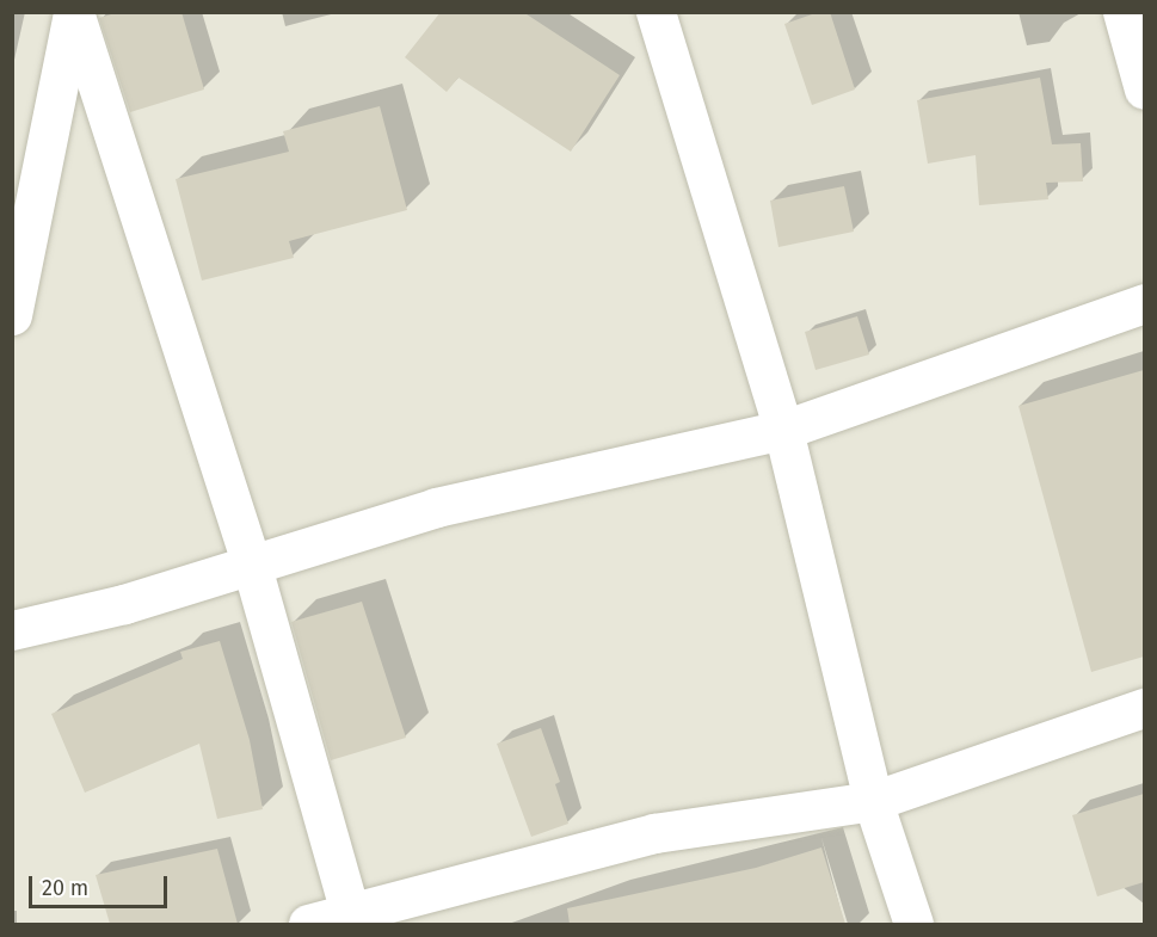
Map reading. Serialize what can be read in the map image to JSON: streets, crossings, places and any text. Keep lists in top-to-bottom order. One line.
{"scale_bar":"20 m"}
